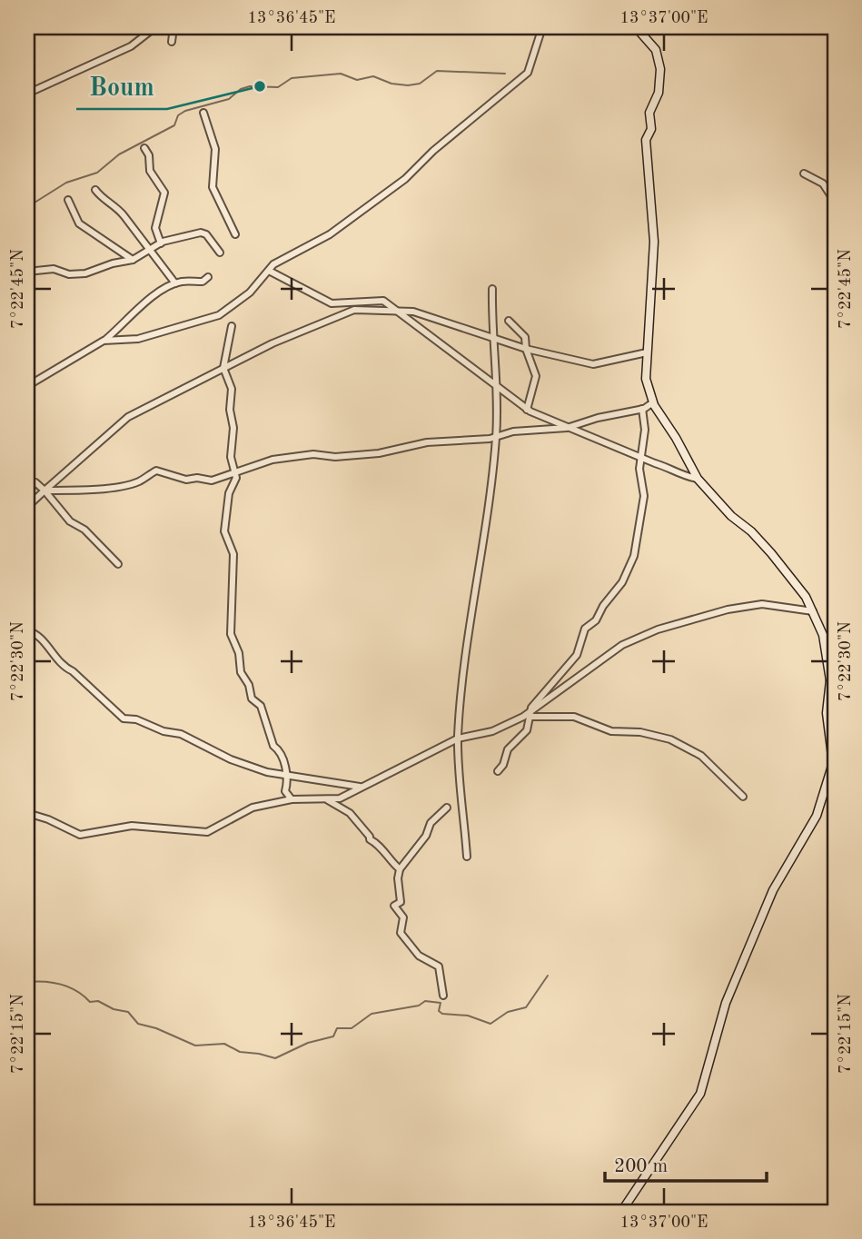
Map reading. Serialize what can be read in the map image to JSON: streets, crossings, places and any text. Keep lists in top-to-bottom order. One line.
{"places":["Boum"],"scale_bar":"200 m","coordinates":["13°36'45\"E","13°37'00\"E","7°22'45\"N","7°22'30\"N","7°22'15\"N"]}
